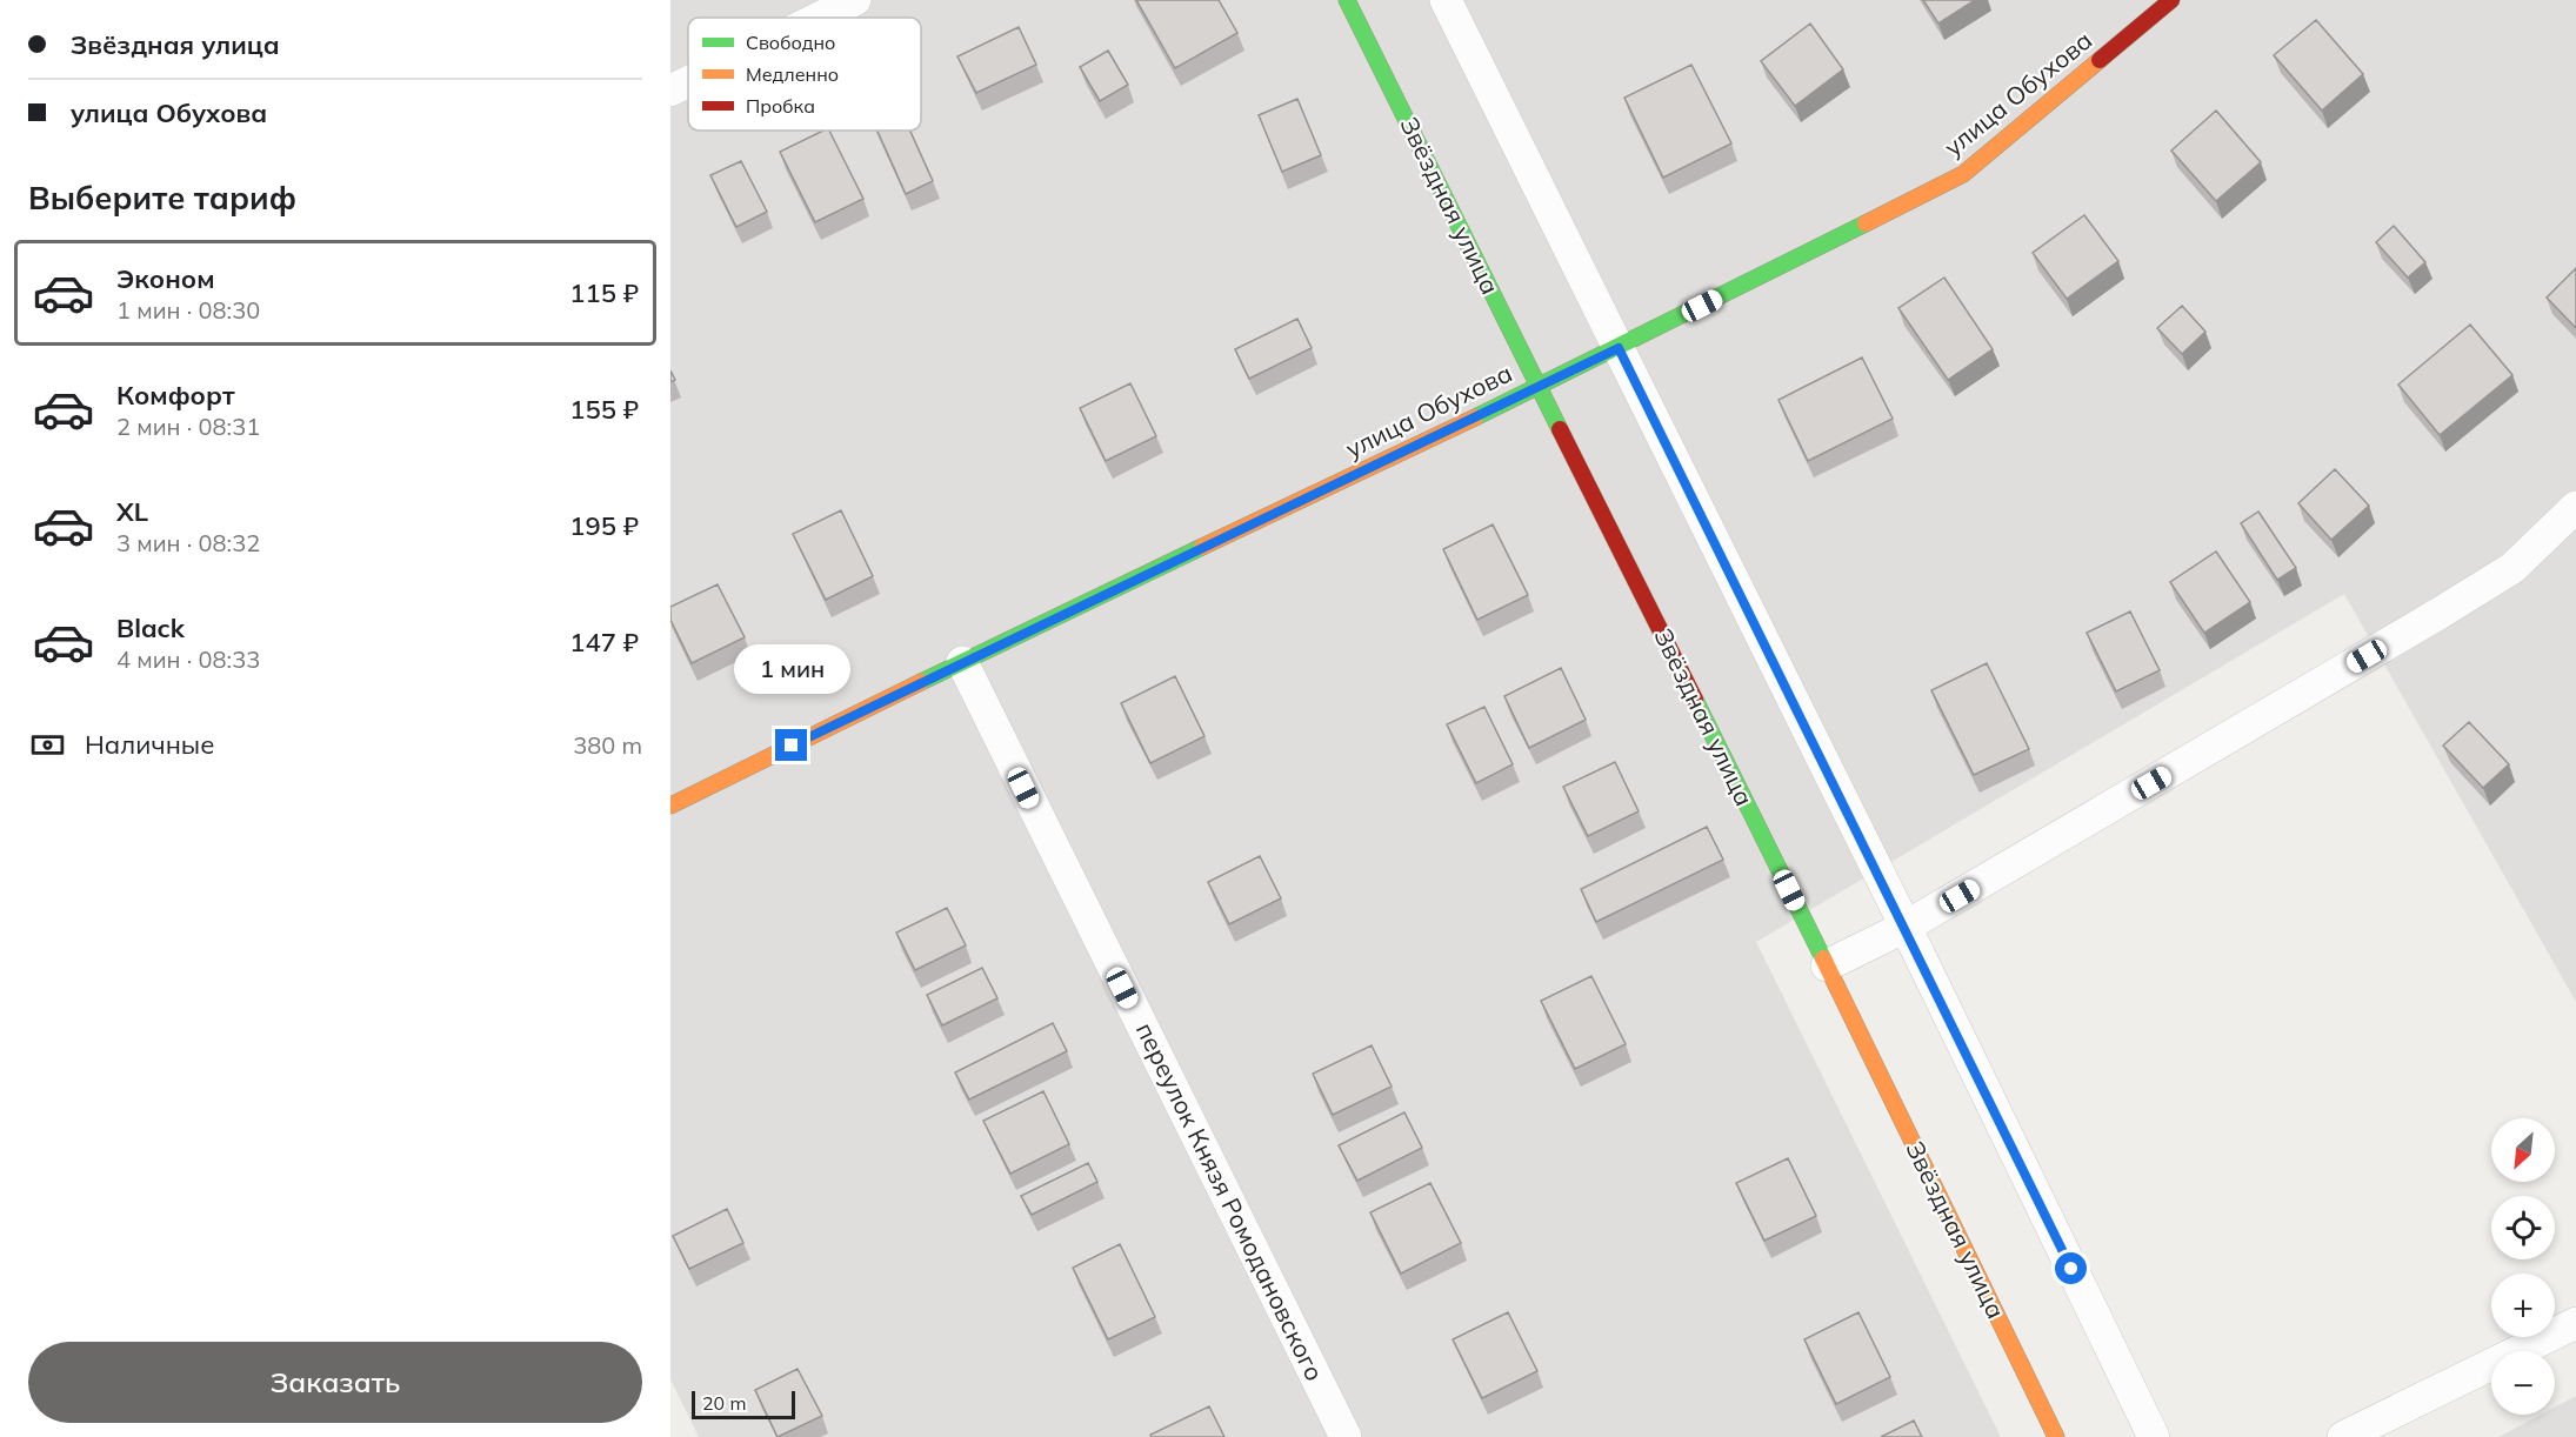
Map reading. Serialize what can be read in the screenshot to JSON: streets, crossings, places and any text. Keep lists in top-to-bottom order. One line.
{"streets":{"street":["улица Обухова","Звёздная улица","переулок Князя Ромодановского"]},"crossings":[["улица Обухова","Звёздная улица"],["улица Обухова","переулок Князя Ромодановского"]],"legend":["Свободно","Медленно","Пробка"],"scale_bar":"20 m","north":"bottom left","page":{"banner":["Звёздная улица","улица Обухова"],"heading":"Выберите тариф","list":[{"name":"Эконом","note":"1 мин · 08:30","value":"115 ₽"},{"name":"Комфорт","note":"2 мин · 08:31","value":"155 ₽"},{"name":"XL","note":"3 мин · 08:32","value":"195 ₽"},{"name":"Black","note":"4 мин · 08:33","value":"147 ₽"}],"bubble":"1 мин","pay":["Наличные","380 m"],"map_buttons":["+","−"],"buttons":"Заказать","scale":"20 m"}}
